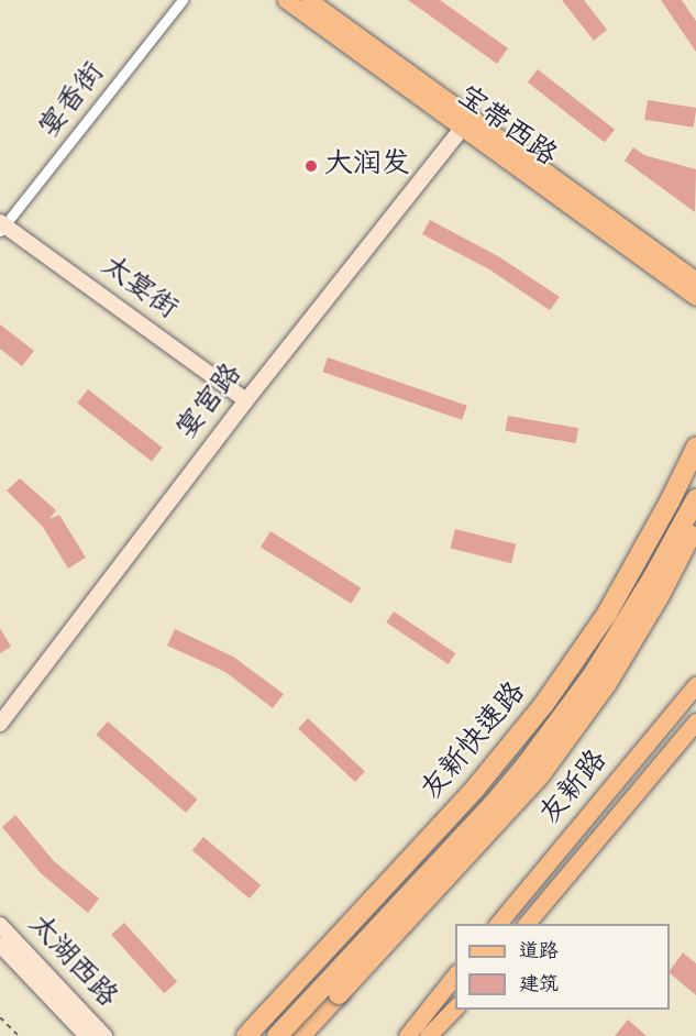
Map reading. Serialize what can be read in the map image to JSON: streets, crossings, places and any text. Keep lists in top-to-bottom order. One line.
{"streets":{"highway":["友新快速路"],"main road":["宝带西路","友新路"],"street":["宴香街","太宴街","宴宫路","太湖西路"]},"crossings":[["宴香街","太宴街"],["宝带西路","宴宫路"],["太宴街","宴宫路"]],"places":["大润发"],"legend":["道路","建筑"]}
